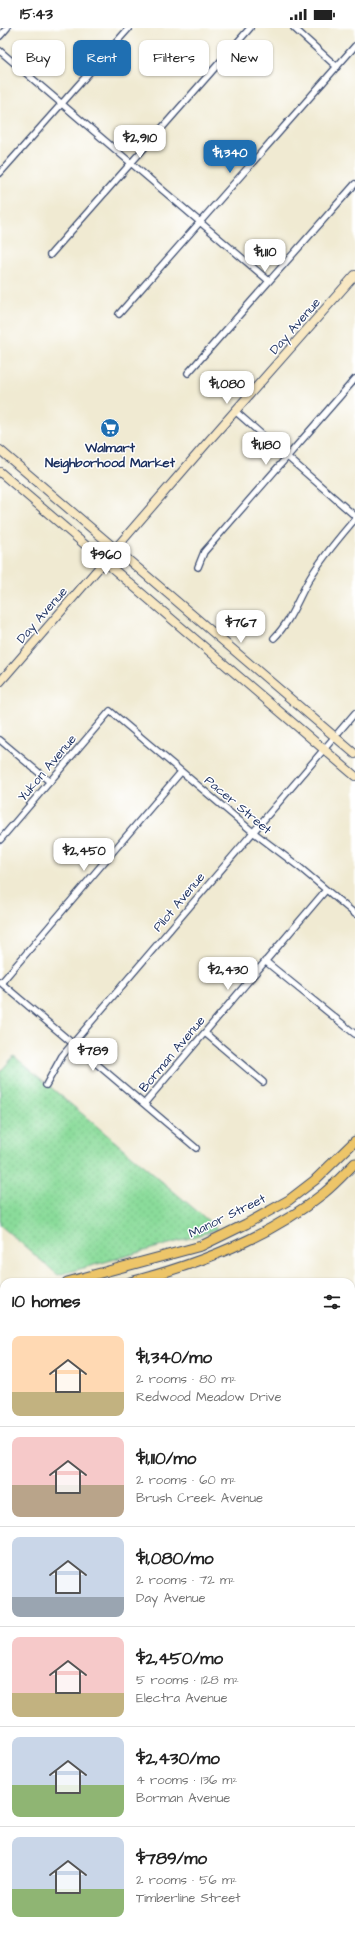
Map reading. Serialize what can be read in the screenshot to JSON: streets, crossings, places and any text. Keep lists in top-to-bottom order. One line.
{"streets":{"main road":["Day Avenue","Manor Street"],"street":["Yukon Avenue","Pacer Street","Pilot Avenue","Borman Avenue"]},"crossings":[["Yukon Avenue","Pacer Street"],["Pacer Street","Pilot Avenue"],["Pacer Street","Borman Avenue"]],"places":{"supermarket":["Walmart Neighborhood Market"]},"page":{"status":"15:43","chip":["Buy","Rent","Filters","New"],"price":["$2,910","$1,340","$1,110","$1,080","$1,180","$960","$767","$2,450","$2,430","$789"],"heading":"10 homes","list":[{"name":"$1,340/mo","note":"2 rooms · 80 m² · Redwood Meadow Drive"},{"name":"$1,110/mo","note":"2 rooms · 60 m² · Brush Creek Avenue"},{"name":"$1,080/mo","note":"2 rooms · 72 m² · Day Avenue"},{"name":"$2,450/mo","note":"5 rooms · 128 m² · Electra Avenue"},{"name":"$2,430/mo","note":"4 rooms · 136 m² · Borman Avenue"},{"name":"$789/mo","note":"2 rooms · 56 m² · Timberline Street"}]}}
